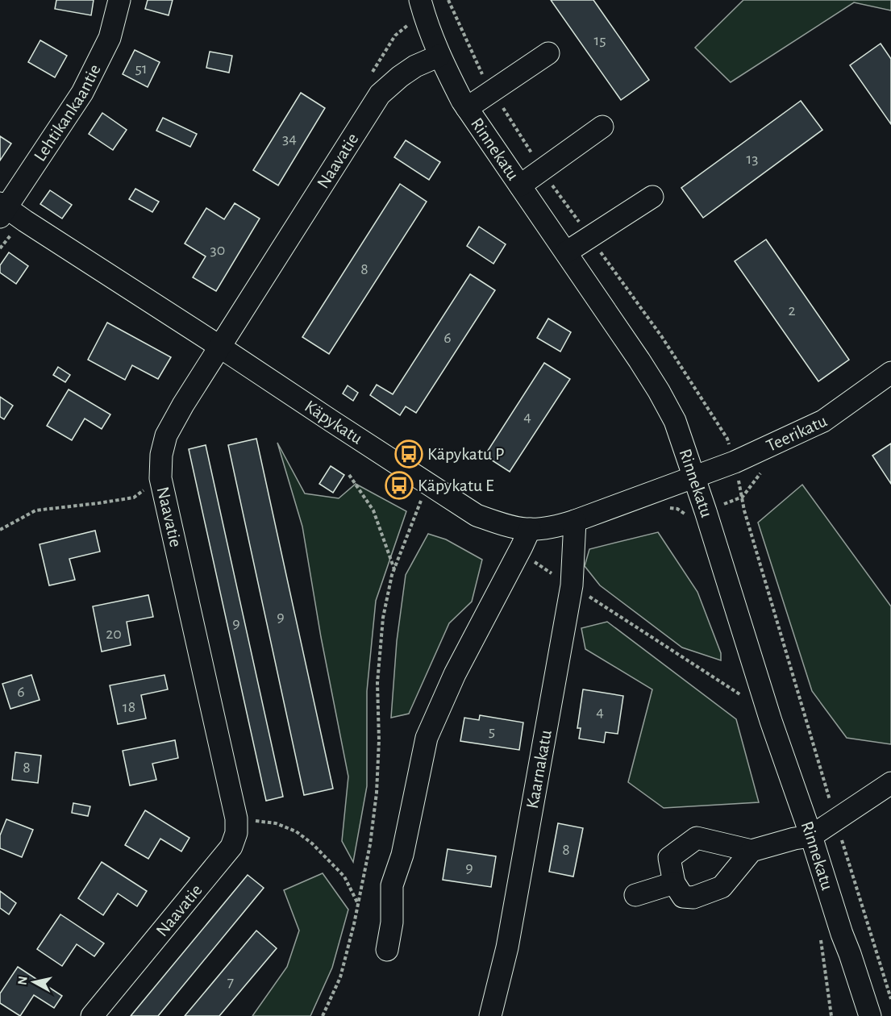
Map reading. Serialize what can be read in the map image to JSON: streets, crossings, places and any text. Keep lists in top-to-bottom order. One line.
{"streets":{"street":["Lehtikankaantie","Rinnekatu","Naavatie","Käpykatu","Teerikatu","Kaarnakatu"]},"crossings":[["Lehtikankaantie","Käpykatu"],["Rinnekatu","Naavatie"],["Rinnekatu","Käpykatu"],["Rinnekatu","Teerikatu"],["Naavatie","Käpykatu"],["Käpykatu","Teerikatu"],["Käpykatu","Kaarnakatu"]],"places":{"bus stop":["Käpykatu P","Käpykatu E"]},"house_numbers":["15","51","34","13","30","8","2","6","4","9","9","20","6","18","4","5","8","8","9","7"],"north":"left"}
